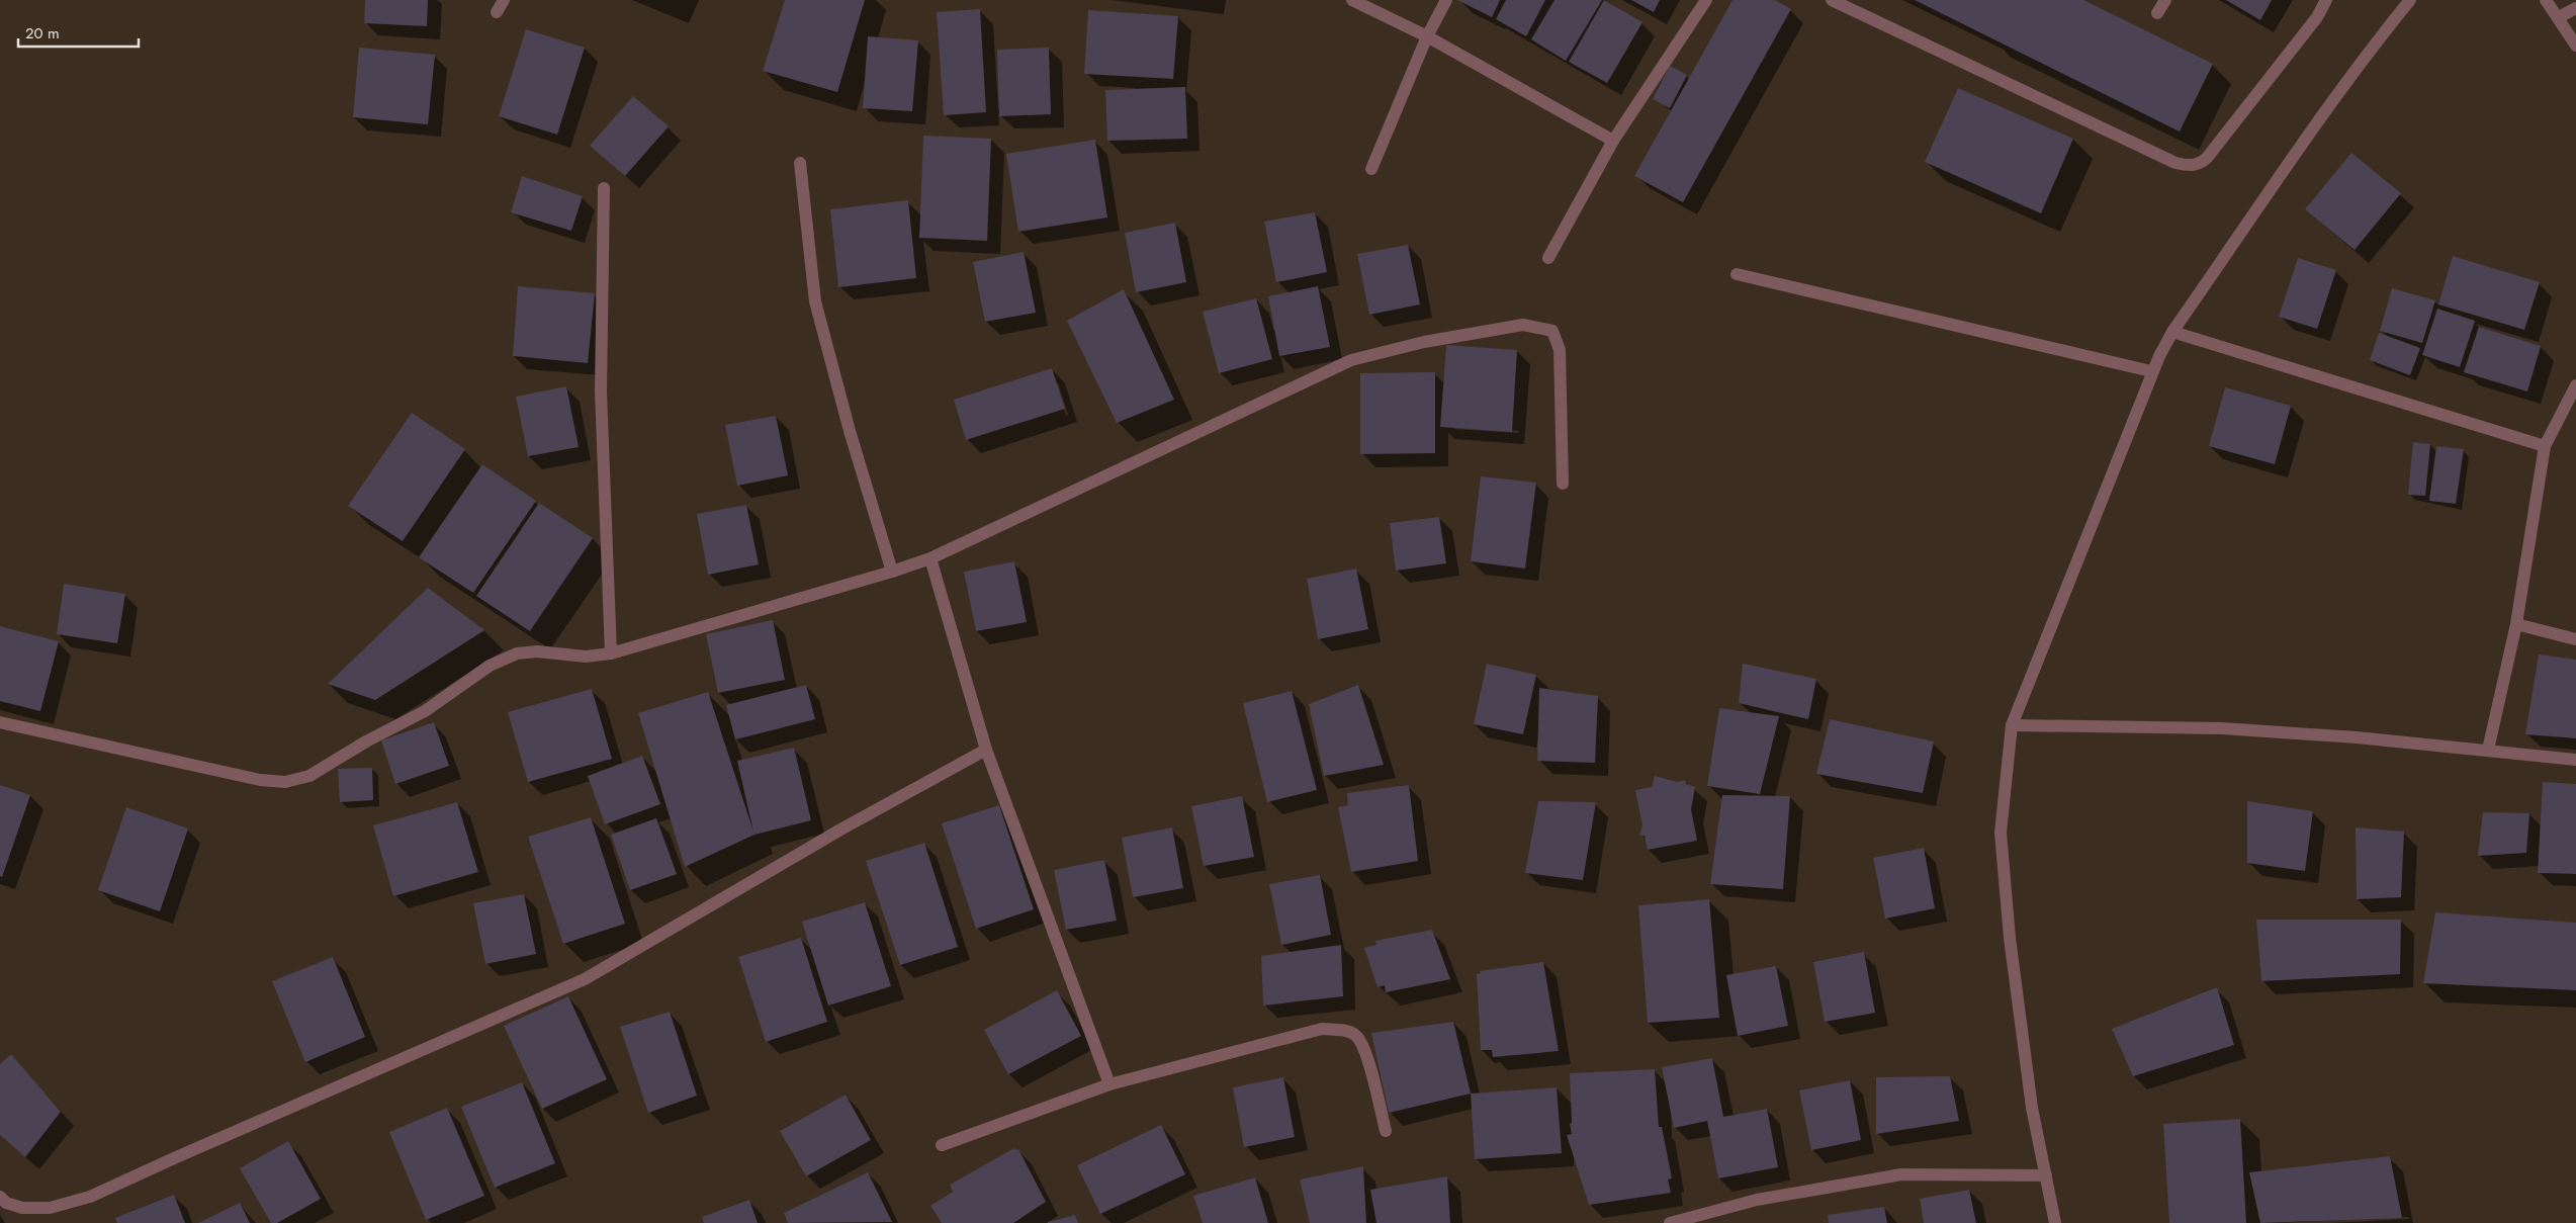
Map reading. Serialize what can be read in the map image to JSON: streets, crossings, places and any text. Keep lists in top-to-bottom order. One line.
{"scale_bar":"20 m"}
